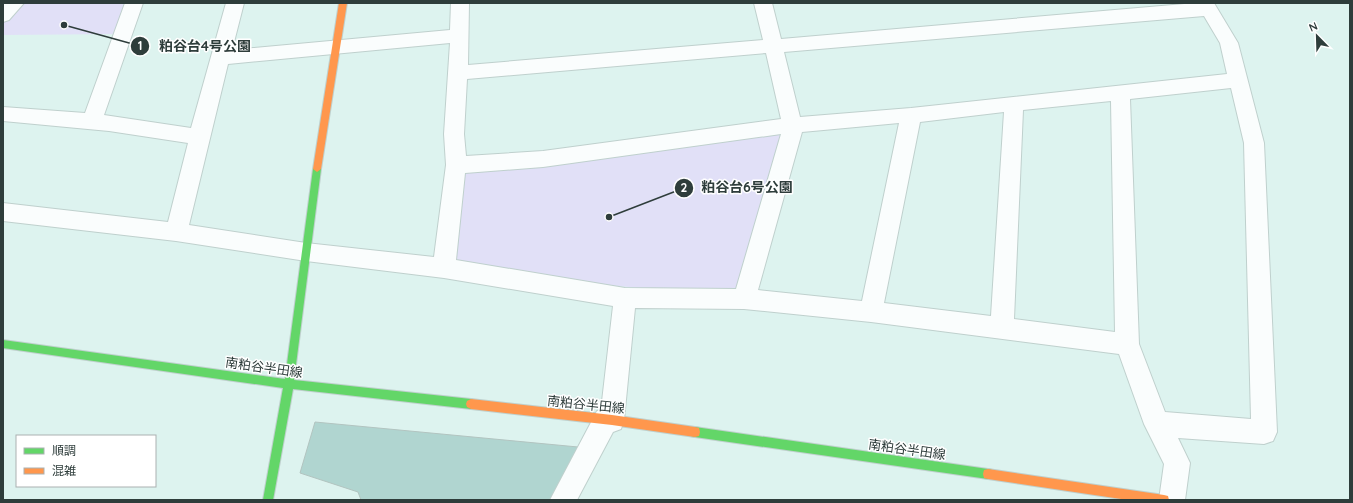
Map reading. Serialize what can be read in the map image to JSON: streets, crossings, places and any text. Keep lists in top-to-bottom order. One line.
{"streets":{"main road":["南粕谷半田線"]},"places":["粕谷台4号公園","粕谷台6号公園"],"legend":["順調","混雑"],"north":"top left"}
